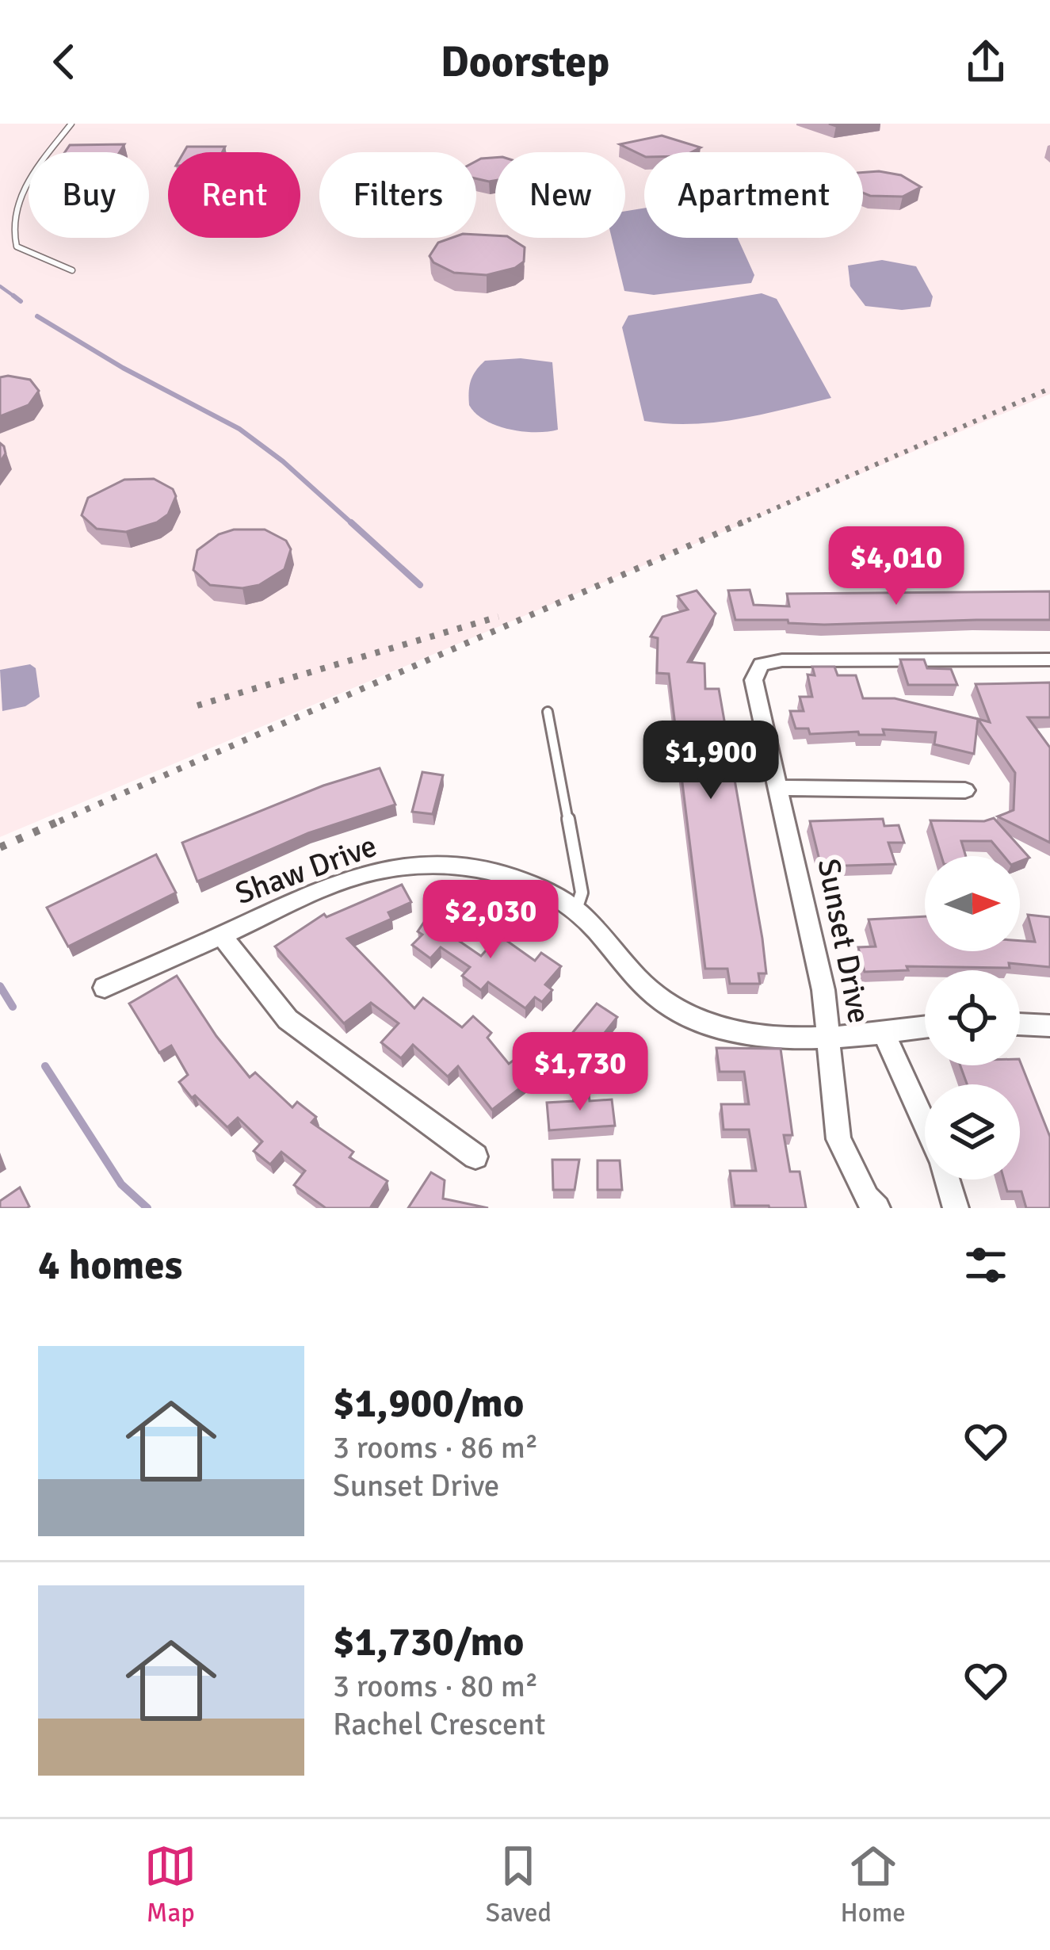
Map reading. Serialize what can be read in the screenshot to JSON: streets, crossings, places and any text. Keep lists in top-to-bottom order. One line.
{"streets":{"street":["Shaw Drive","Sunset Drive"]},"crossings":[["Shaw Drive","Sunset Drive"]],"north":"right","page":{"header":"Doorstep","chip":["Buy","Rent","Filters","New","Apartment"],"price":["$4,010","$1,900","$2,030","$1,730"],"heading":"4 homes","list":[{"name":"$1,900/mo","note":"3 rooms · 86 m² · Sunset Drive"},{"name":"$1,730/mo","note":"3 rooms · 80 m² · Rachel Crescent"}],"tabs":["Map","Saved","Home"]}}
